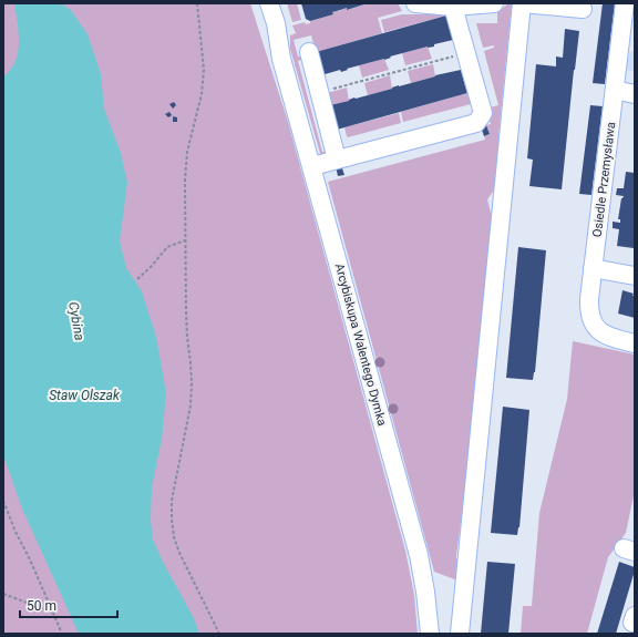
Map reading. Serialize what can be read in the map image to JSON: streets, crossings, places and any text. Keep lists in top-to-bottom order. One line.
{"streets":{"street":["Osiedle Przemysława","Arcybiskupa Walentego Dymka"]},"water":["Cybina","Staw Olszak"],"scale_bar":"50 m"}
